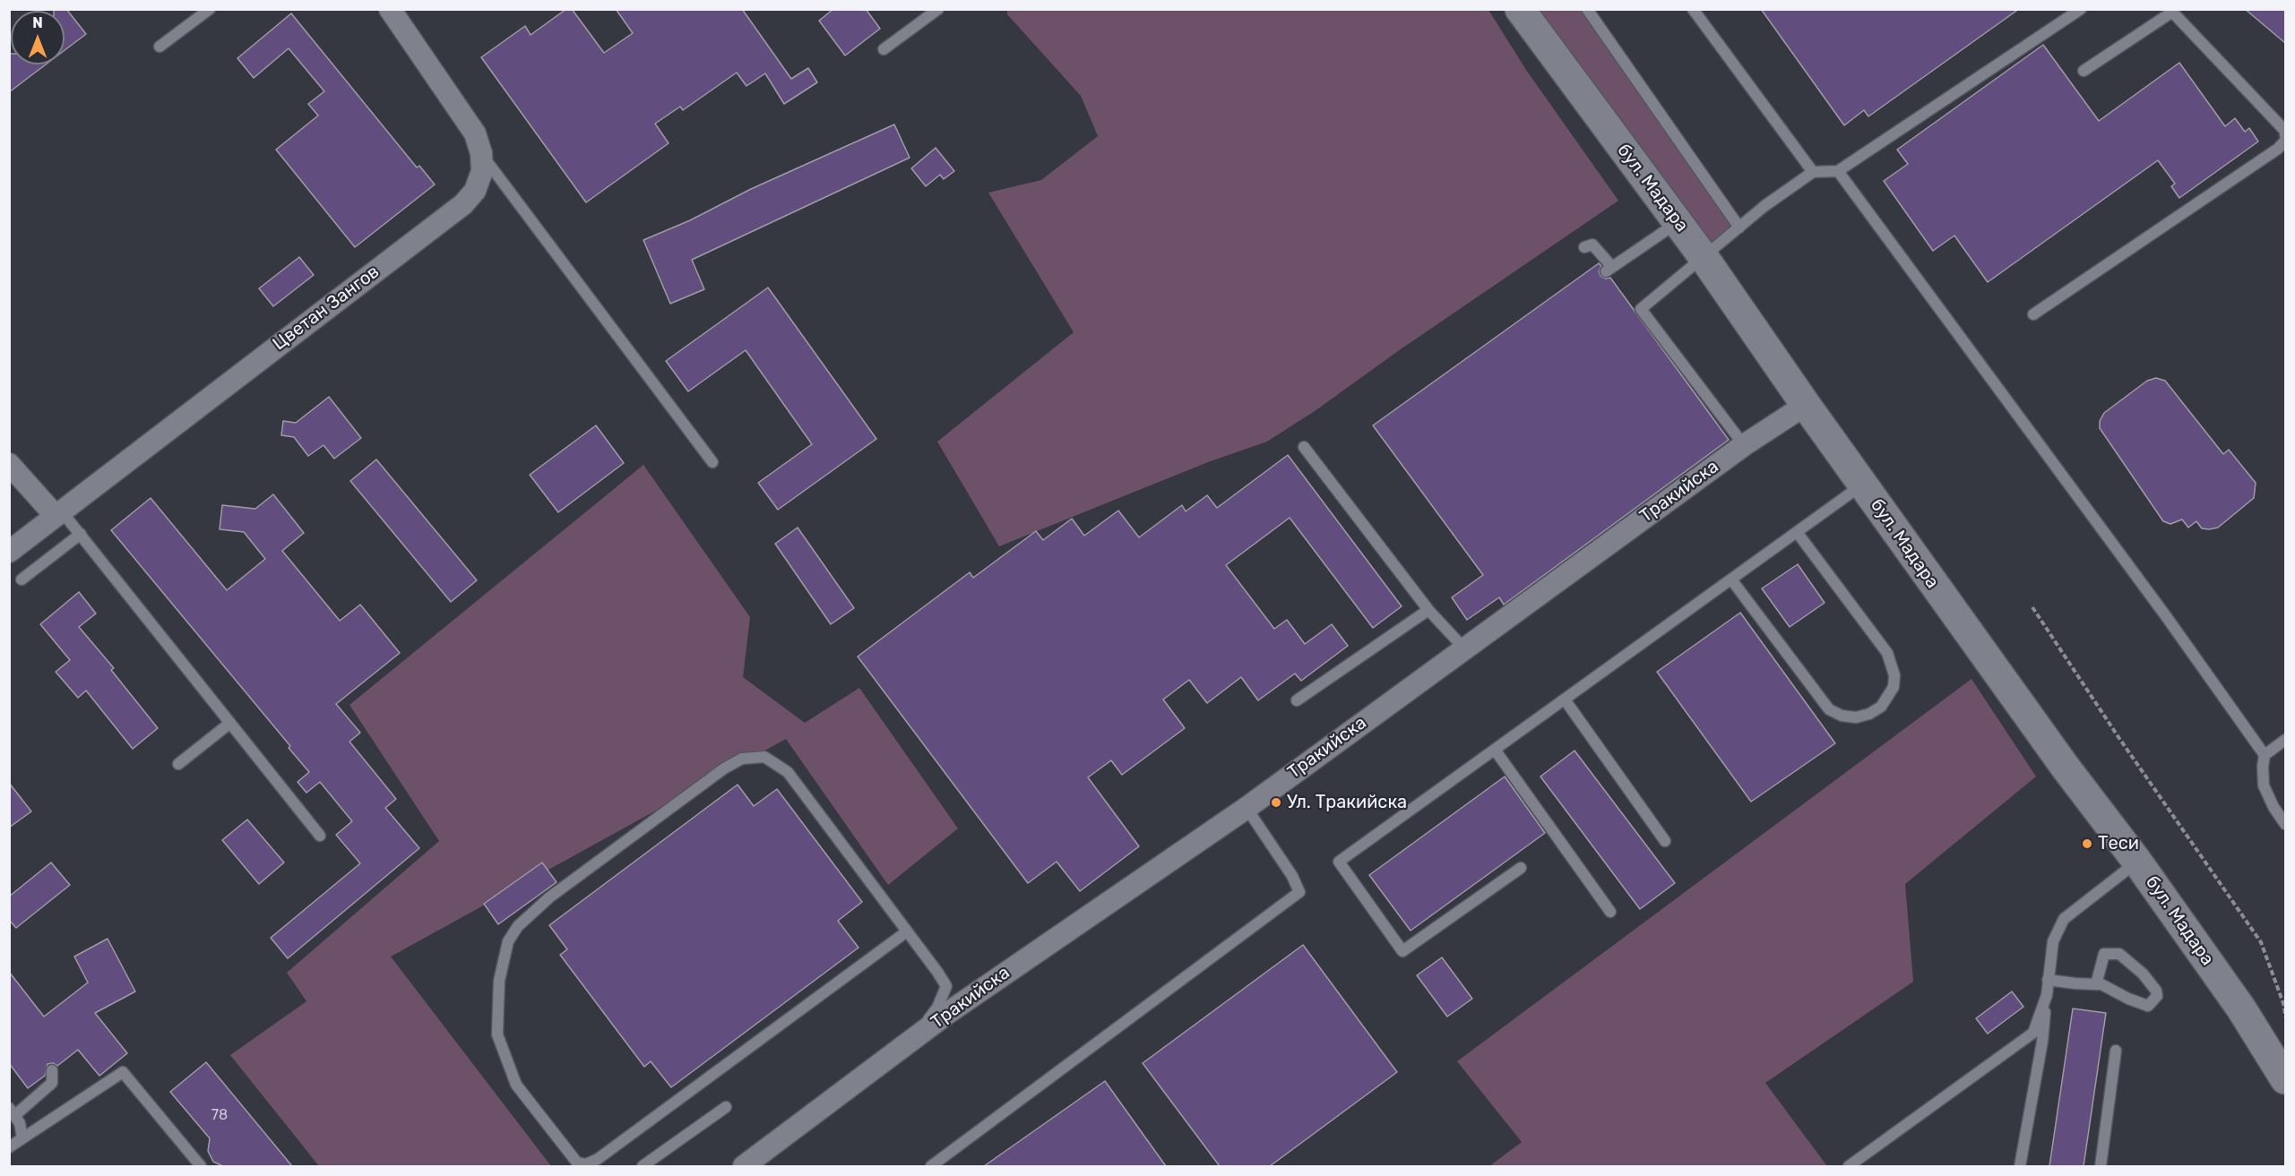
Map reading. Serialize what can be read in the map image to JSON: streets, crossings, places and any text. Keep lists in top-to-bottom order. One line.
{"streets":{"main road":["бул. Мадара"],"street":["Цветан Зангов","Тракийска"]},"crossings":[["бул. Мадара","Тракийска"]],"places":["Ул. Тракийска","Теси"],"house_numbers":["78"],"north":"top"}
